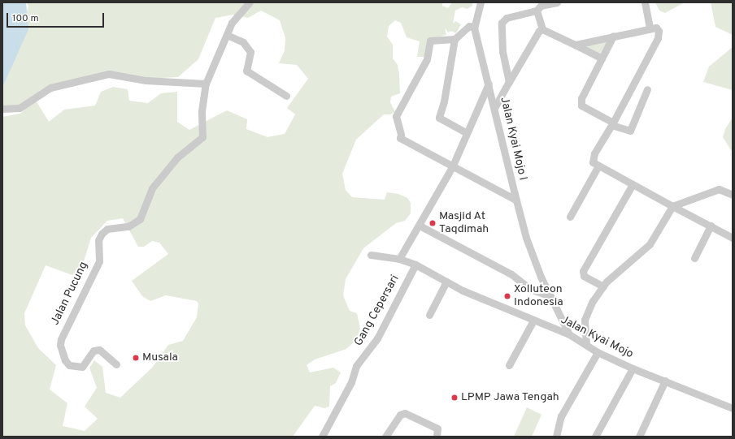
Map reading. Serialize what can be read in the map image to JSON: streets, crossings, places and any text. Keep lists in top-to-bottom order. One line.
{"streets":{"street":["Jalan Kyai Mojo I","Jalan Pucung","Gang Cepersari","Jalan Kyai Mojo"]},"crossings":[["Jalan Kyai Mojo I","Jalan Kyai Mojo"],["Gang Cepersari","Jalan Kyai Mojo"]],"places":["Masjid At Taqdimah","Xolluteon Indonesia","Musala","LPMP Jawa Tengah"],"scale_bar":"100 m"}
